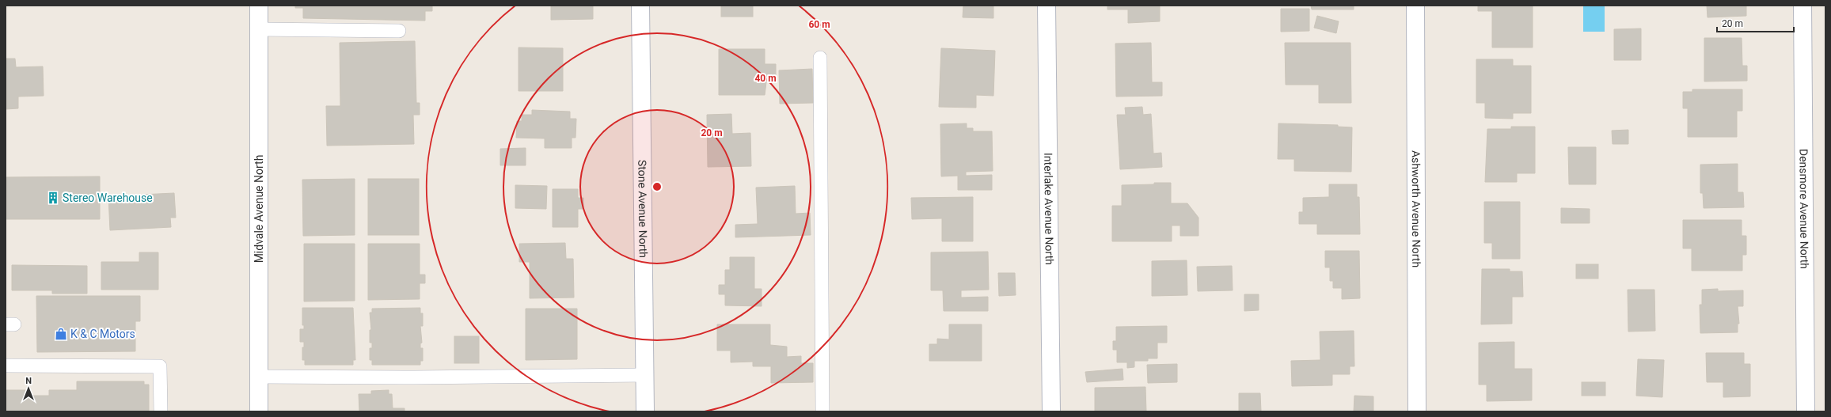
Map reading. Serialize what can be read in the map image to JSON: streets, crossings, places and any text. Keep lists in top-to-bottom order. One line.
{"streets":{"street":["Ashworth Avenue North","Midvale Avenue North","Stone Avenue North","Interlake Avenue North","Densmore Avenue North"]},"places":{"building":["Stereo Warehouse"],"shop":["K & C Motors"]},"scale_bar":"20 m","north":"top","rings":["60 m","40 m","20 m"]}
